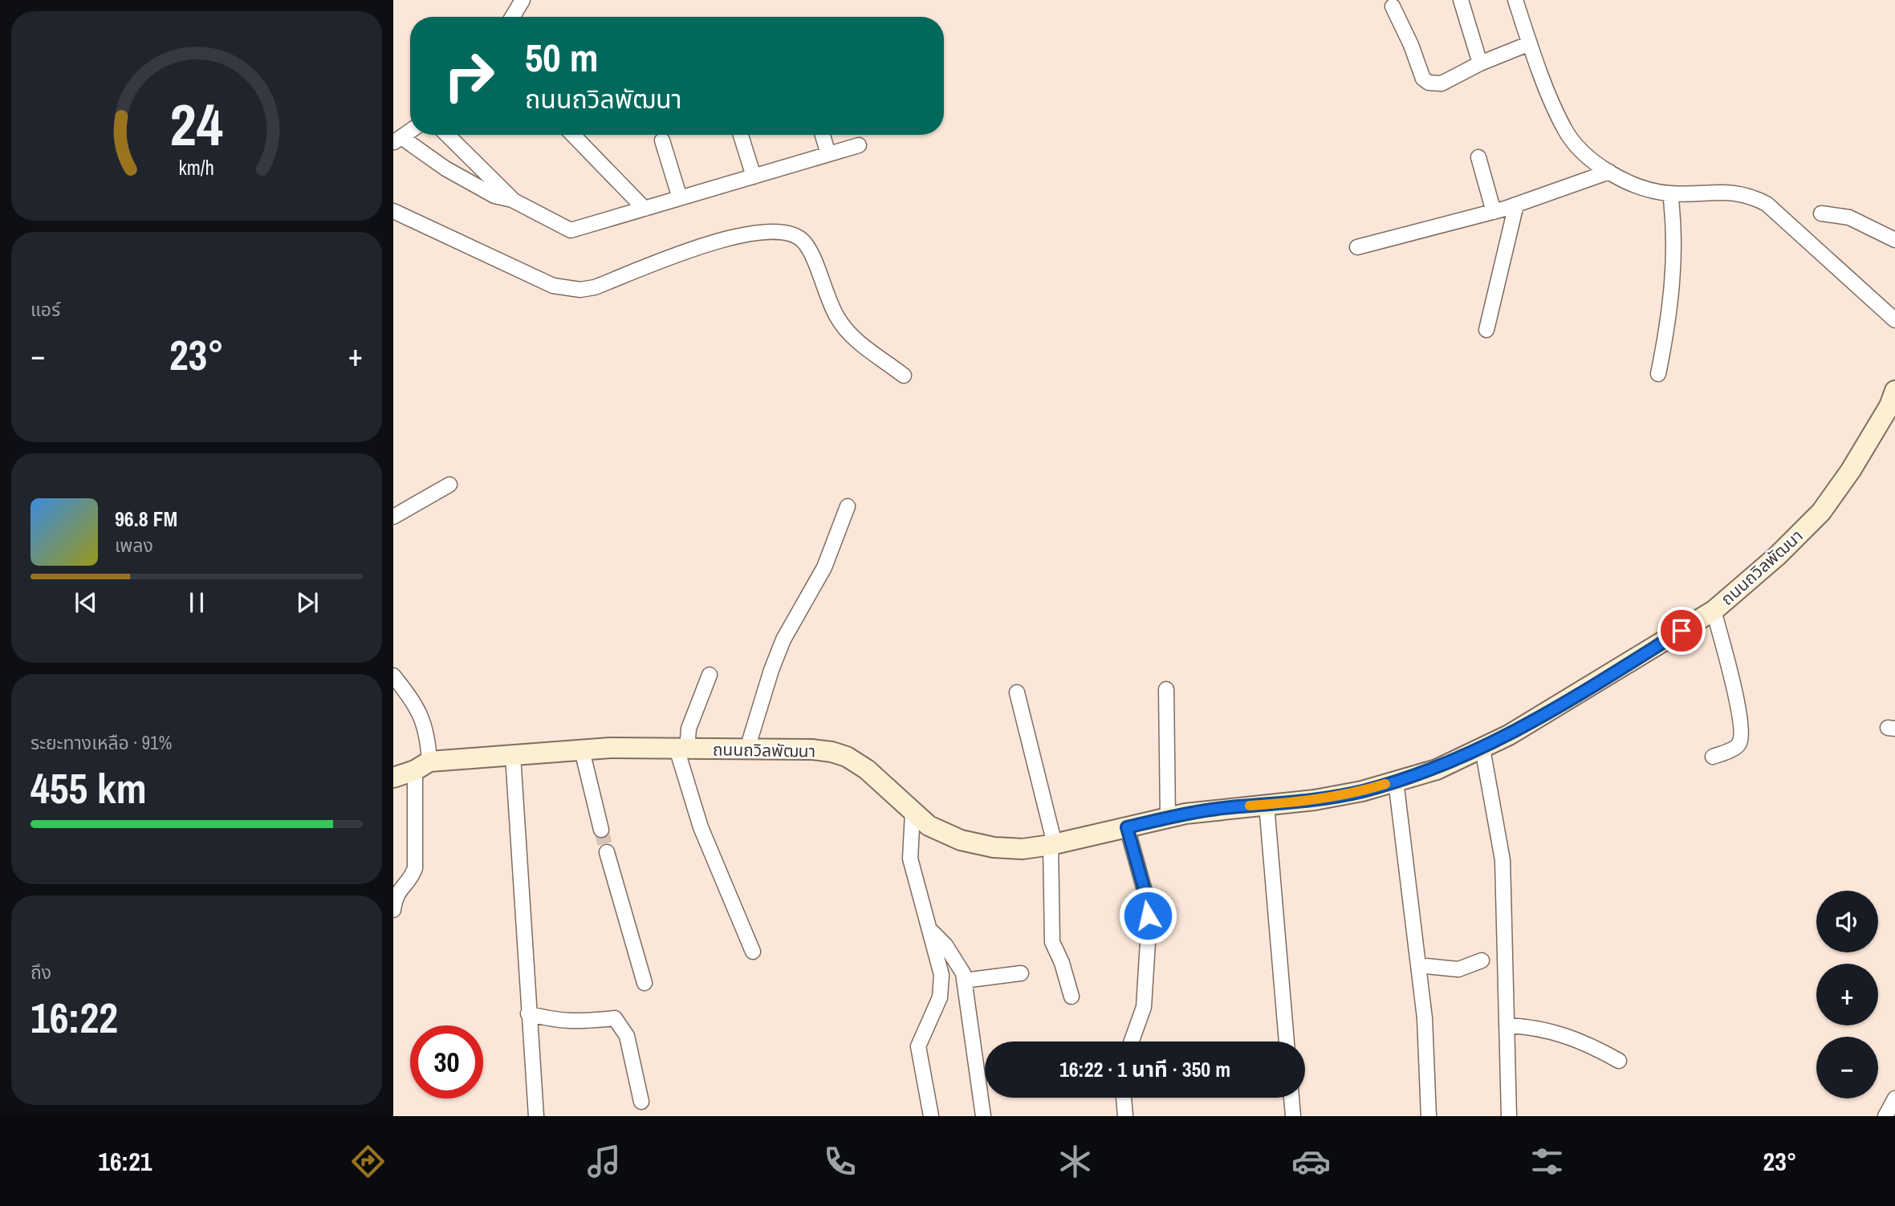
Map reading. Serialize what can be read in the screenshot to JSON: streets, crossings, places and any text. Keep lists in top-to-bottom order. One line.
{"streets":{"street":["ถนนถวิลพัฒนา"]},"page":{"turn":["50 m","ถนนถวิลพัฒนา"],"tile":["แอร์",["ระยะทางเหลือ · 91%","455 km"],["ถึง","16:22"]],"heat":["−","23°","+"],"song":["96.8 FM","เพลง"],"map_buttons":["+","−"],"limit":"30","trip":"16:22 · 1 นาที · 350 m","tabs":["16:21","23°"],"gauge":["24","km/h"]}}
